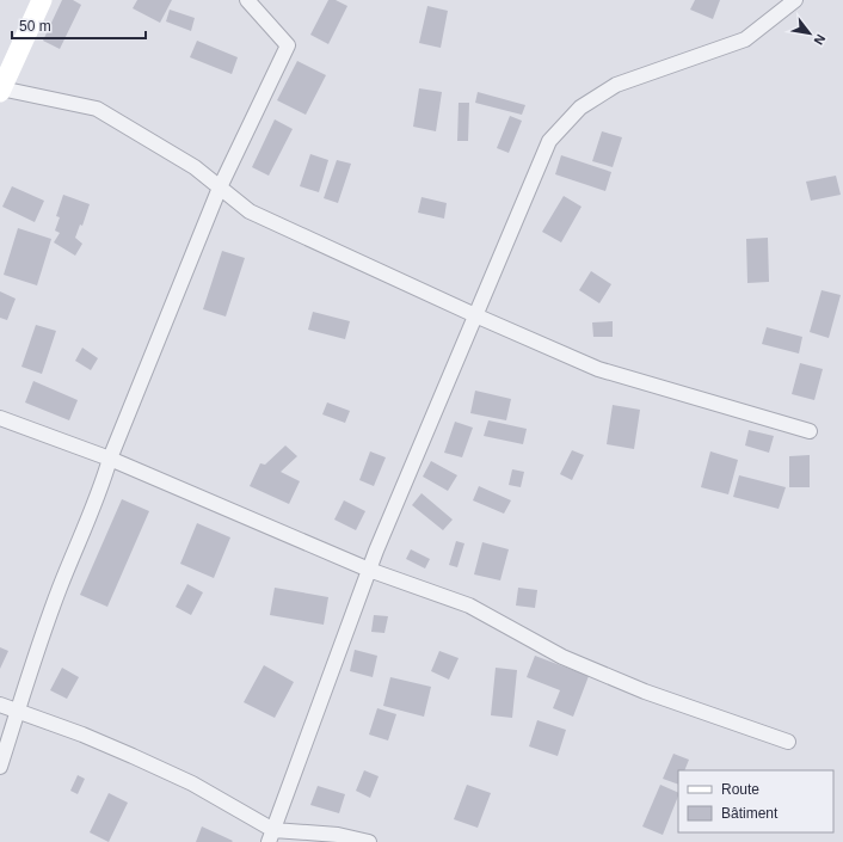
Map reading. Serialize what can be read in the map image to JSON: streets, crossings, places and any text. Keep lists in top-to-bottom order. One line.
{"legend":["Route","Bâtiment"],"scale_bar":"50 m","north":"bottom right"}
